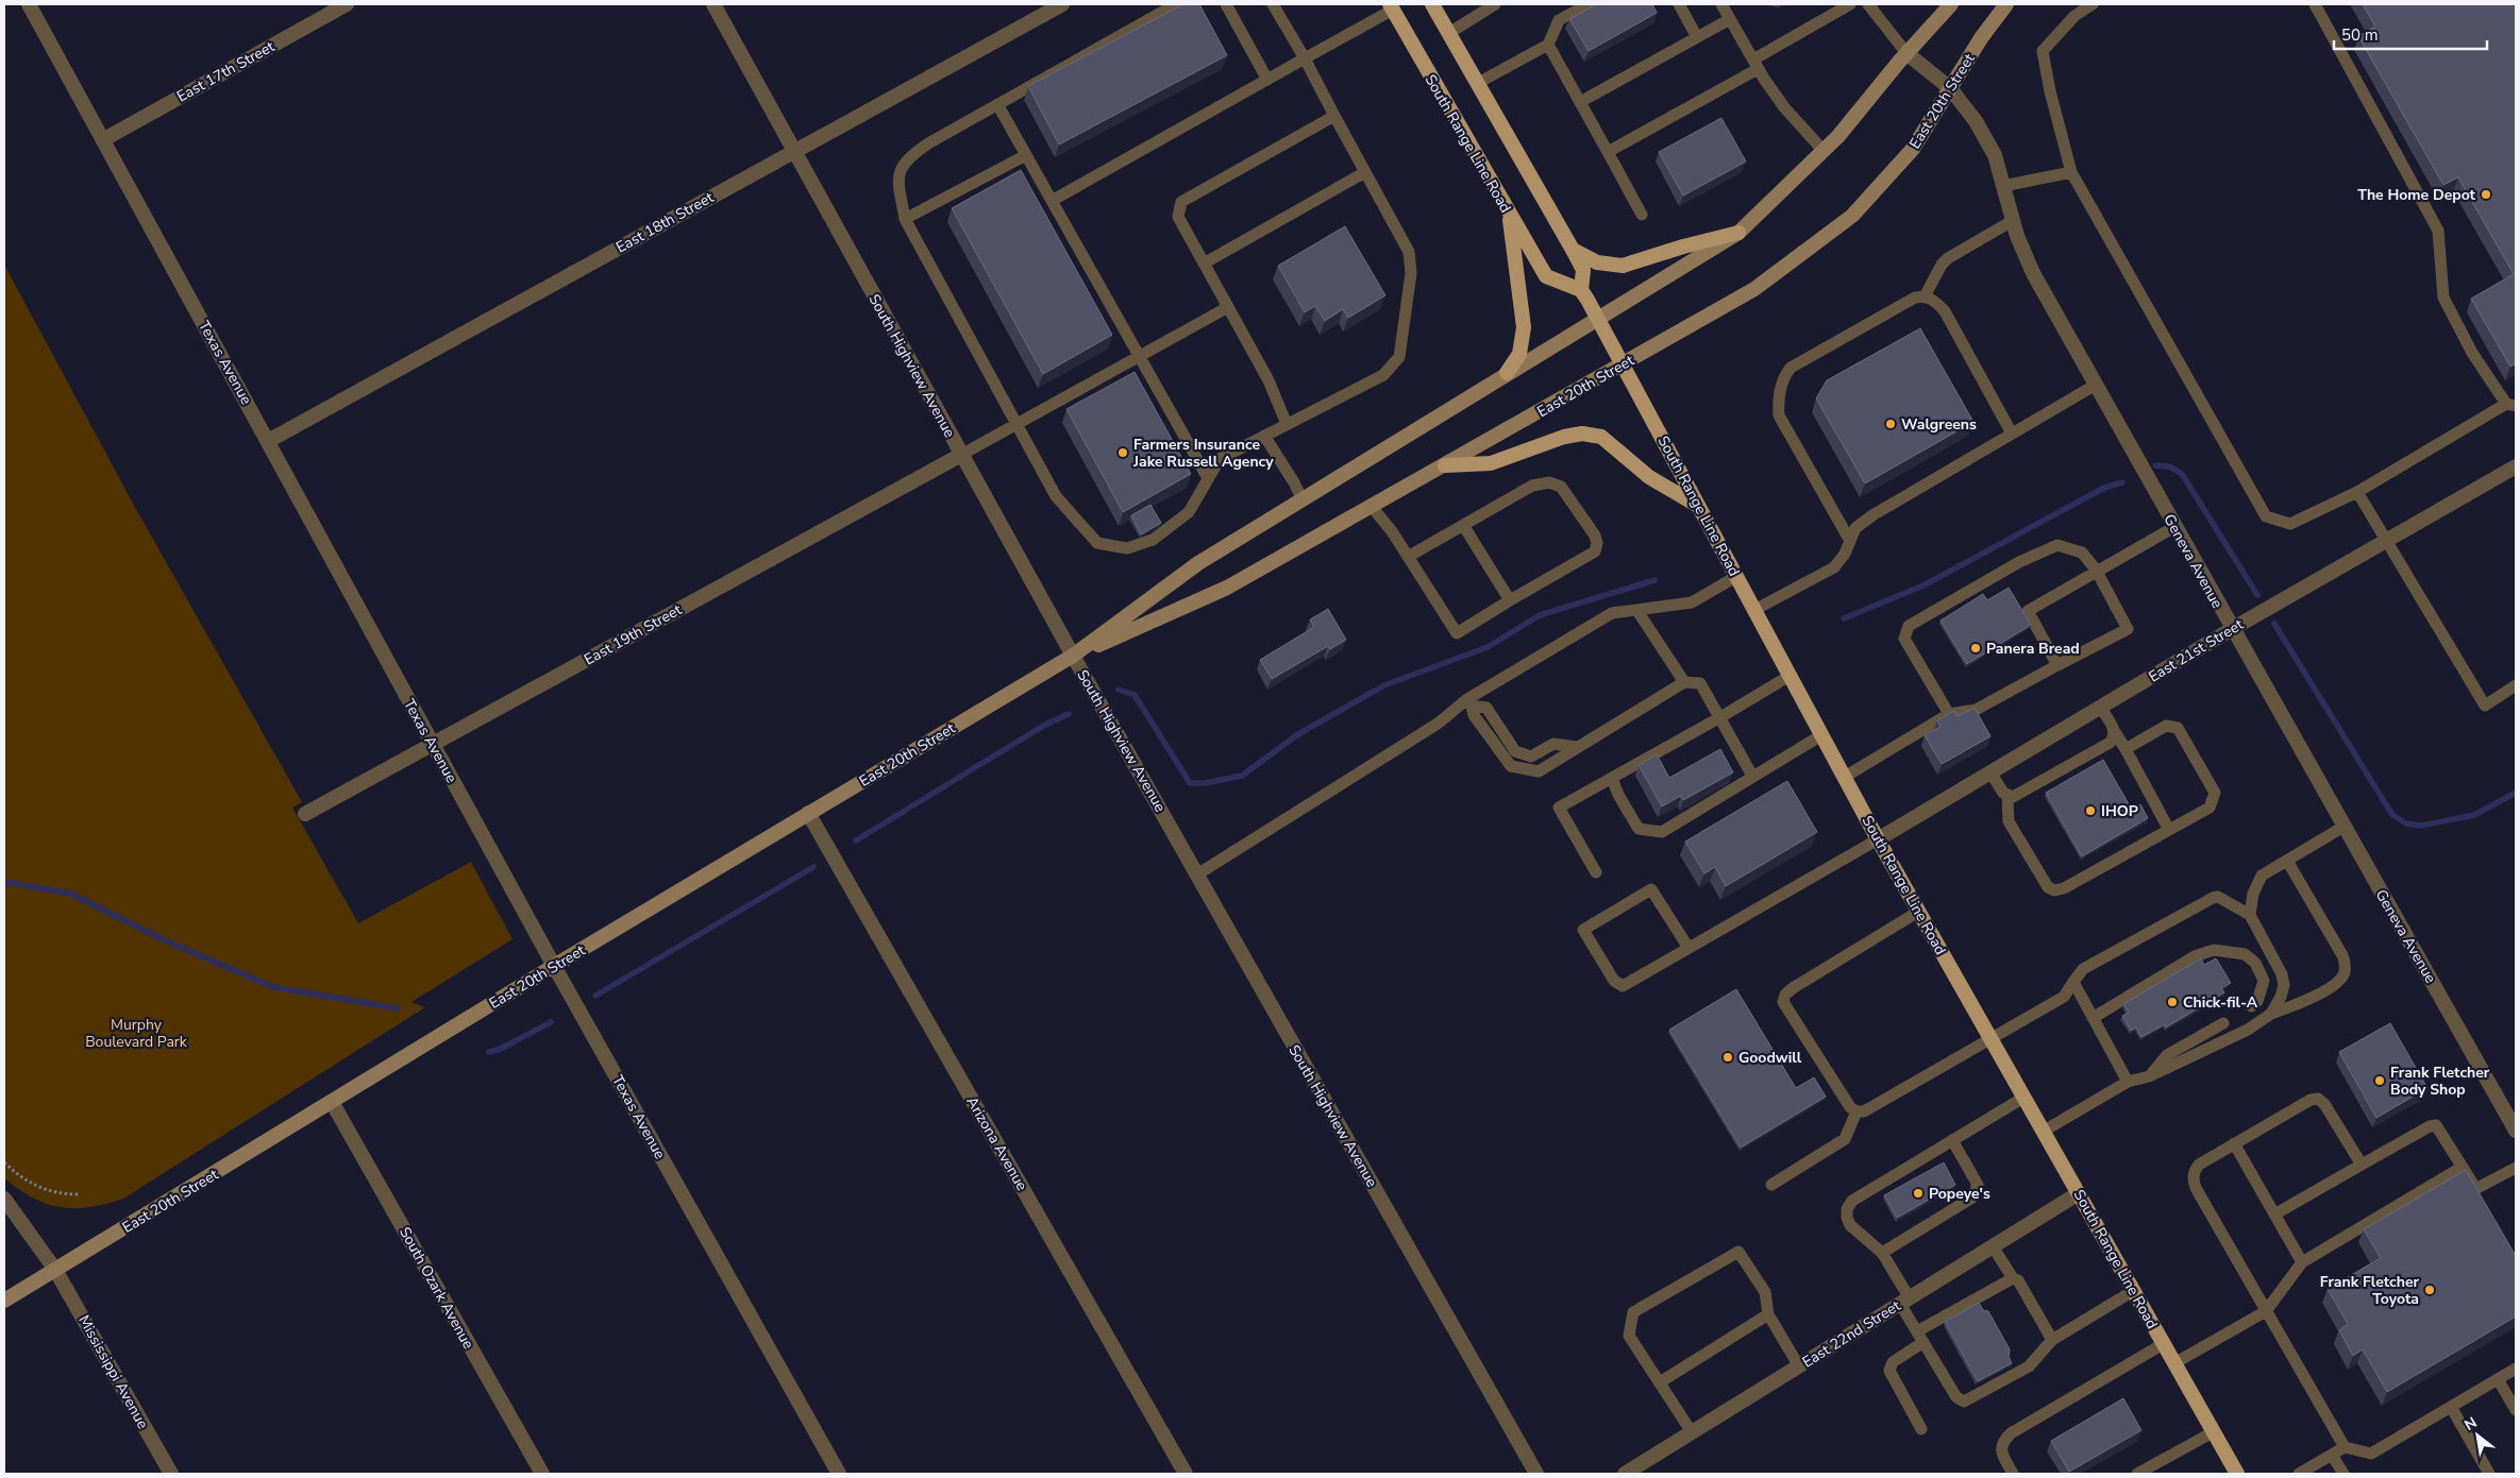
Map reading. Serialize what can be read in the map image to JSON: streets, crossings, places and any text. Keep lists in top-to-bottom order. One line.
{"streets":{"main road":["East 20th Street","South Range Line Road"],"street":["East 17th Street","East 18th Street","Texas Avenue","South Highview Avenue","Geneva Avenue","East 19th Street","East 21st Street","Arizona Avenue","South Ozark Avenue","East 22nd Street","Mississippi Avenue"]},"crossings":[["East 17th Street","Texas Avenue"],["East 20th Street","South Range Line Road"],["East 20th Street","Texas Avenue"],["East 20th Street","South Highview Avenue"],["East 20th Street","Geneva Avenue"],["East 20th Street","Arizona Avenue"],["East 20th Street","South Ozark Avenue"],["East 20th Street","Mississippi Avenue"],["South Range Line Road","East 21st Street"],["South Range Line Road","East 22nd Street"],["East 18th Street","Texas Avenue"],["East 18th Street","South Highview Avenue"],["Texas Avenue","East 19th Street"],["South Highview Avenue","East 19th Street"],["Geneva Avenue","East 21st Street"]],"parks":["Murphy Boulevard Park"],"places":["The Home Depot","Walgreens","Farmers Insurance Jake Russell Agency","Panera Bread","IHOP","Chick-fil-A","Goodwill","Frank Fletcher Body Shop","Popeye's","Frank Fletcher Toyota"],"scale_bar":"50 m","north":"top left"}
